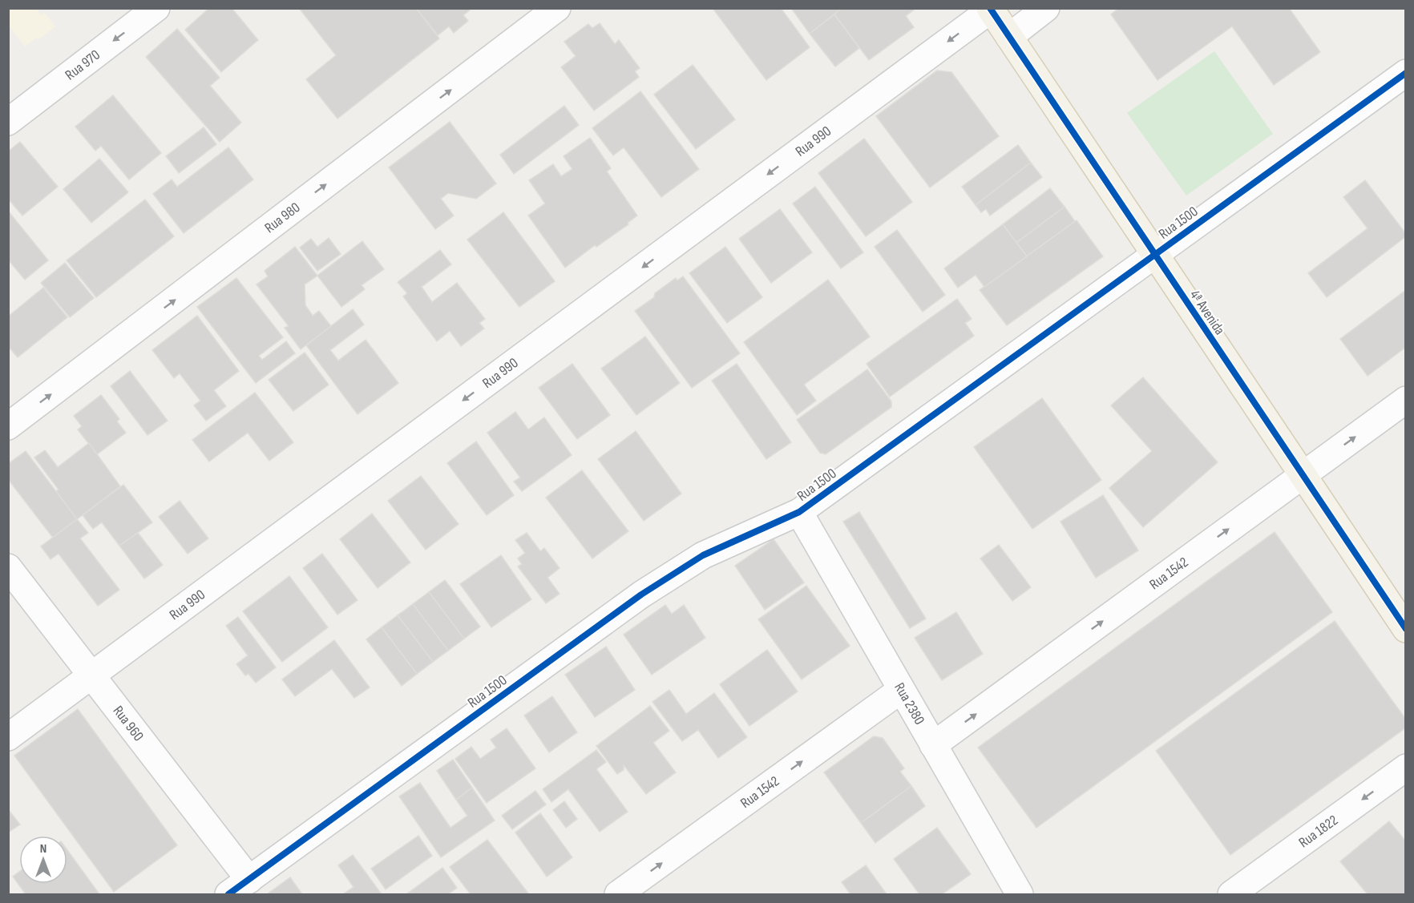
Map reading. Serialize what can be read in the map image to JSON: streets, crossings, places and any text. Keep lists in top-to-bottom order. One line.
{"streets":{"main road":["4ª Avenida"],"street":["Rua 970","Rua 990","Rua 980","Rua 1500","Rua 1542","Rua 2380","Rua 960","Rua 1822"]},"crossings":[["Rua 990","4ª Avenida"],["Rua 990","Rua 960"],["Rua 1500","4ª Avenida"],["Rua 1500","Rua 2380"],["Rua 1500","Rua 960"],["4ª Avenida","Rua 1542"],["Rua 1542","Rua 2380"]],"one_way":["Rua 970","Rua 990","Rua 980","Rua 1542","Rua 1822"],"north":"top"}
